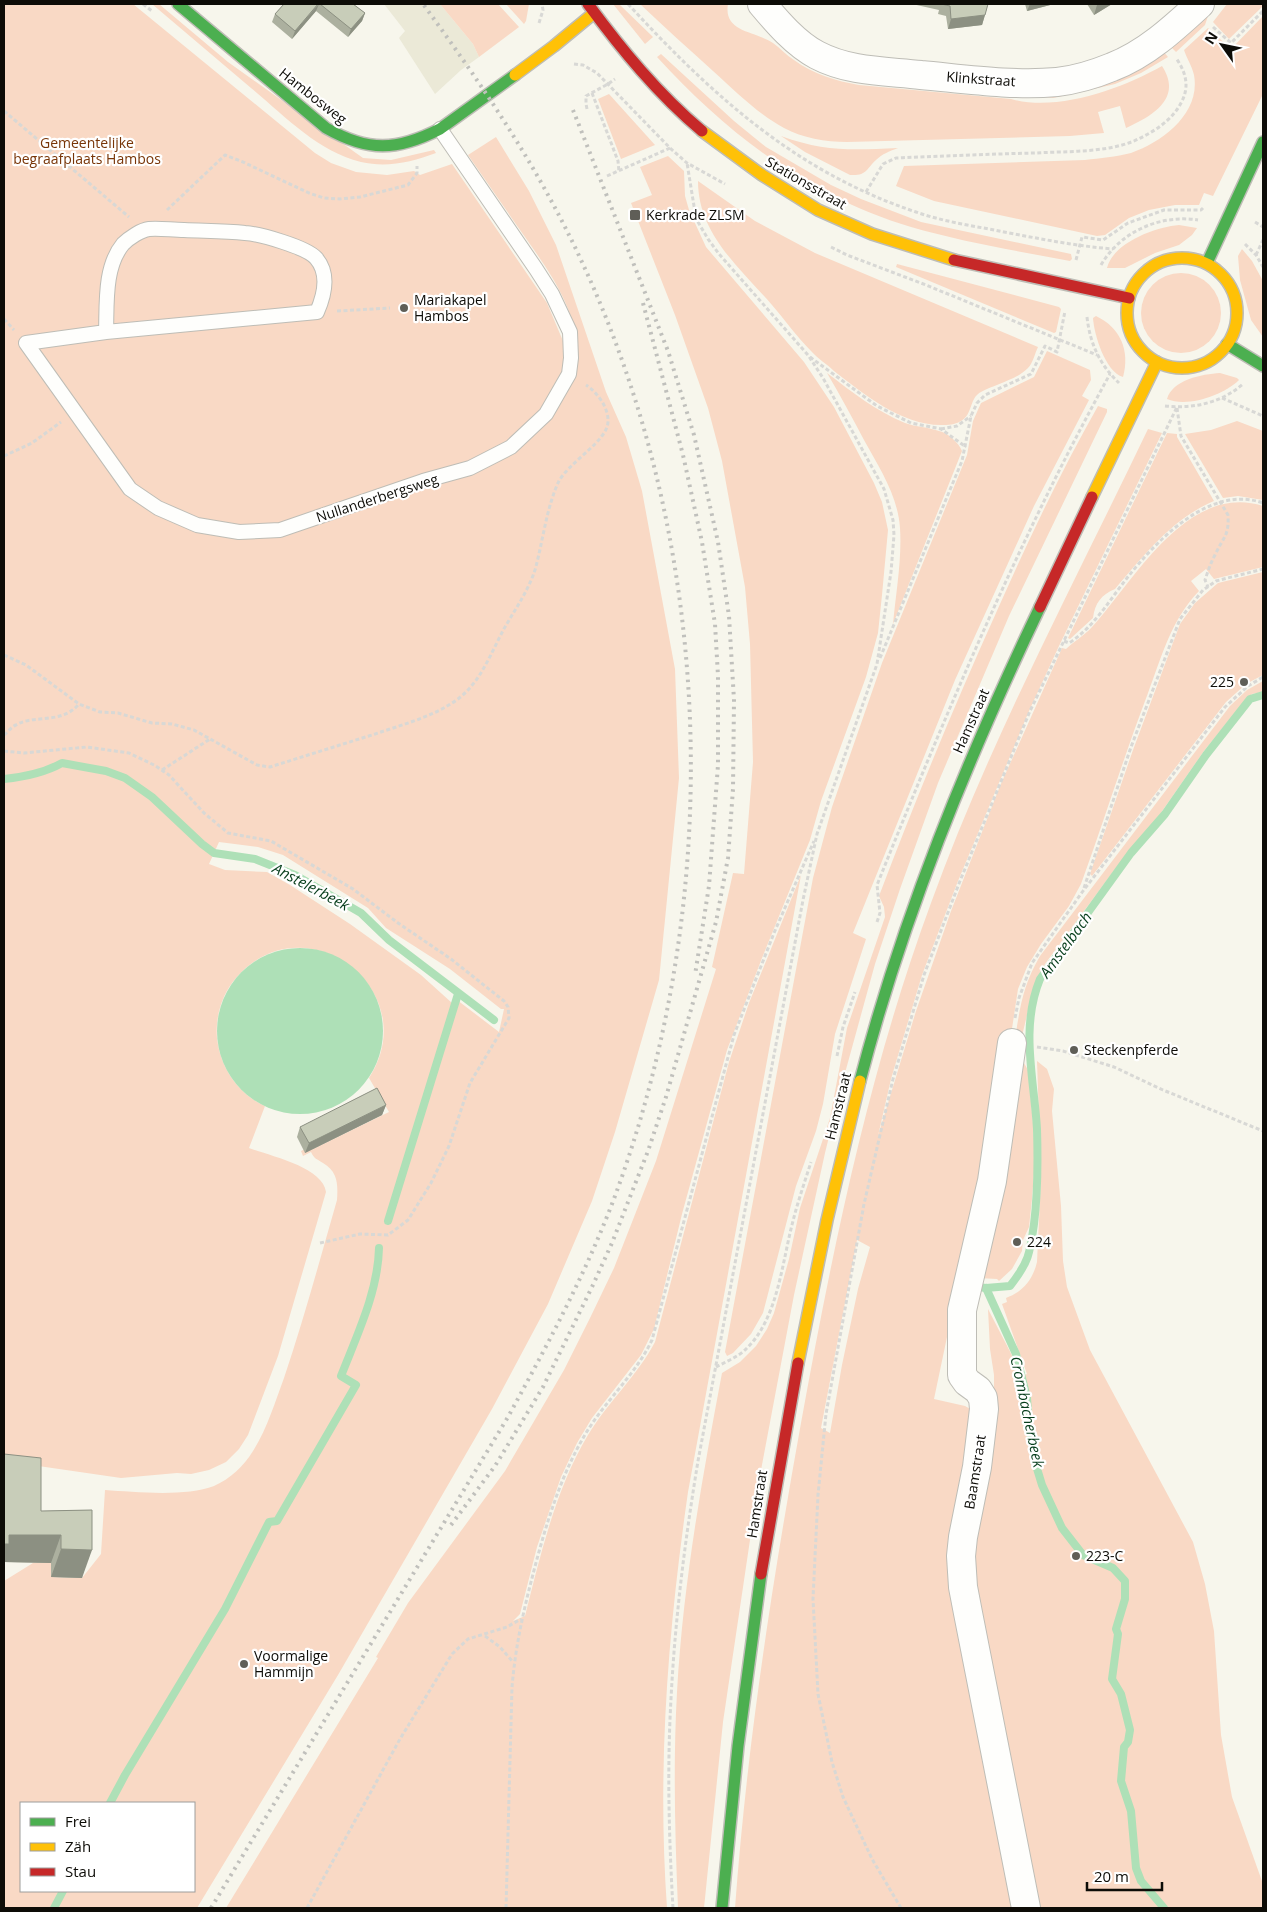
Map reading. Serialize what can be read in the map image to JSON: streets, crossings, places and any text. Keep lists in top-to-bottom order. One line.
{"streets":{"main road":["Hambosweg","Stationsstraat","Hamstraat"],"street":["Klinkstraat","Baamstraat"],"lane":["Nullanderbergsweg"]},"crossings":[["Hambosweg","Stationsstraat"],["Hambosweg","Nullanderbergsweg"],["Stationsstraat","Hamstraat"]],"water":["Anstelerbeek","Amstelbach","Crombacherbeek"],"parks":["Gemeentelijke begraafplaats Hambos"],"places":{"transit":["Kerkrade ZLSM"],"other":["Mariakapel Hambos","225","Steckenpferde","224","223-C","Voormalige Hammijn"]},"legend":["Frei","Zäh","Stau"],"scale_bar":"20 m","north":"top left"}
